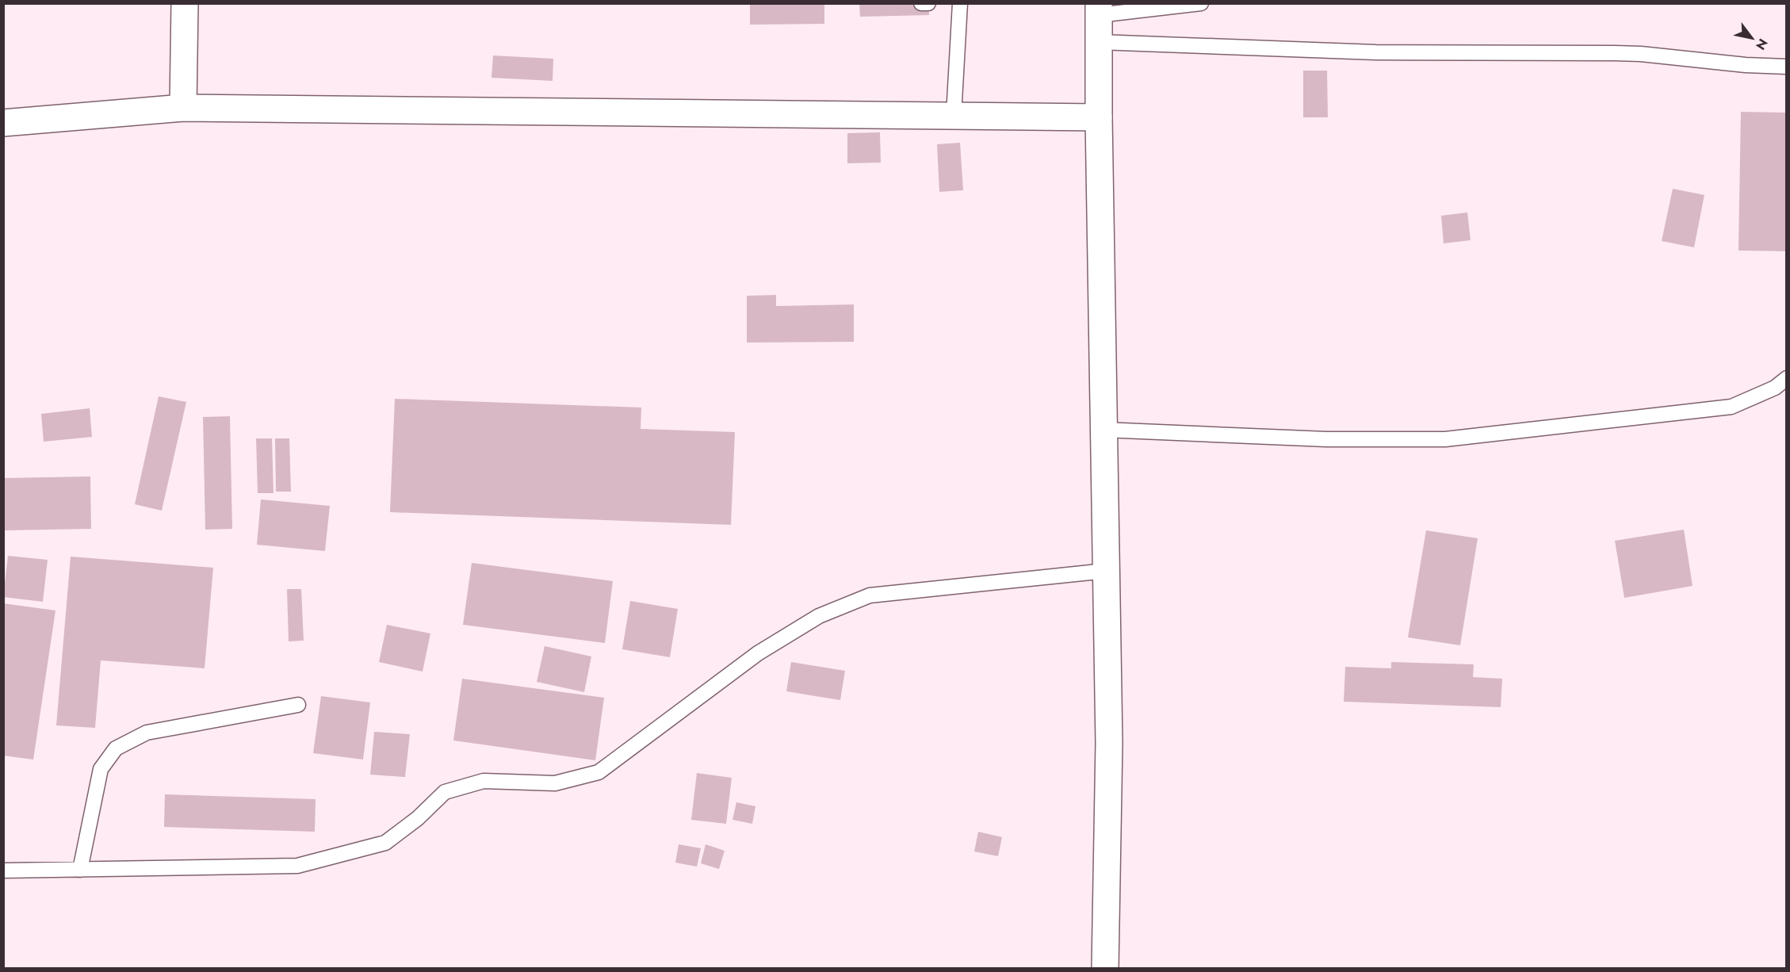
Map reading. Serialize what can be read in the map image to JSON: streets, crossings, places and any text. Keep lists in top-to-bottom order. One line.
{"north":"bottom right"}
